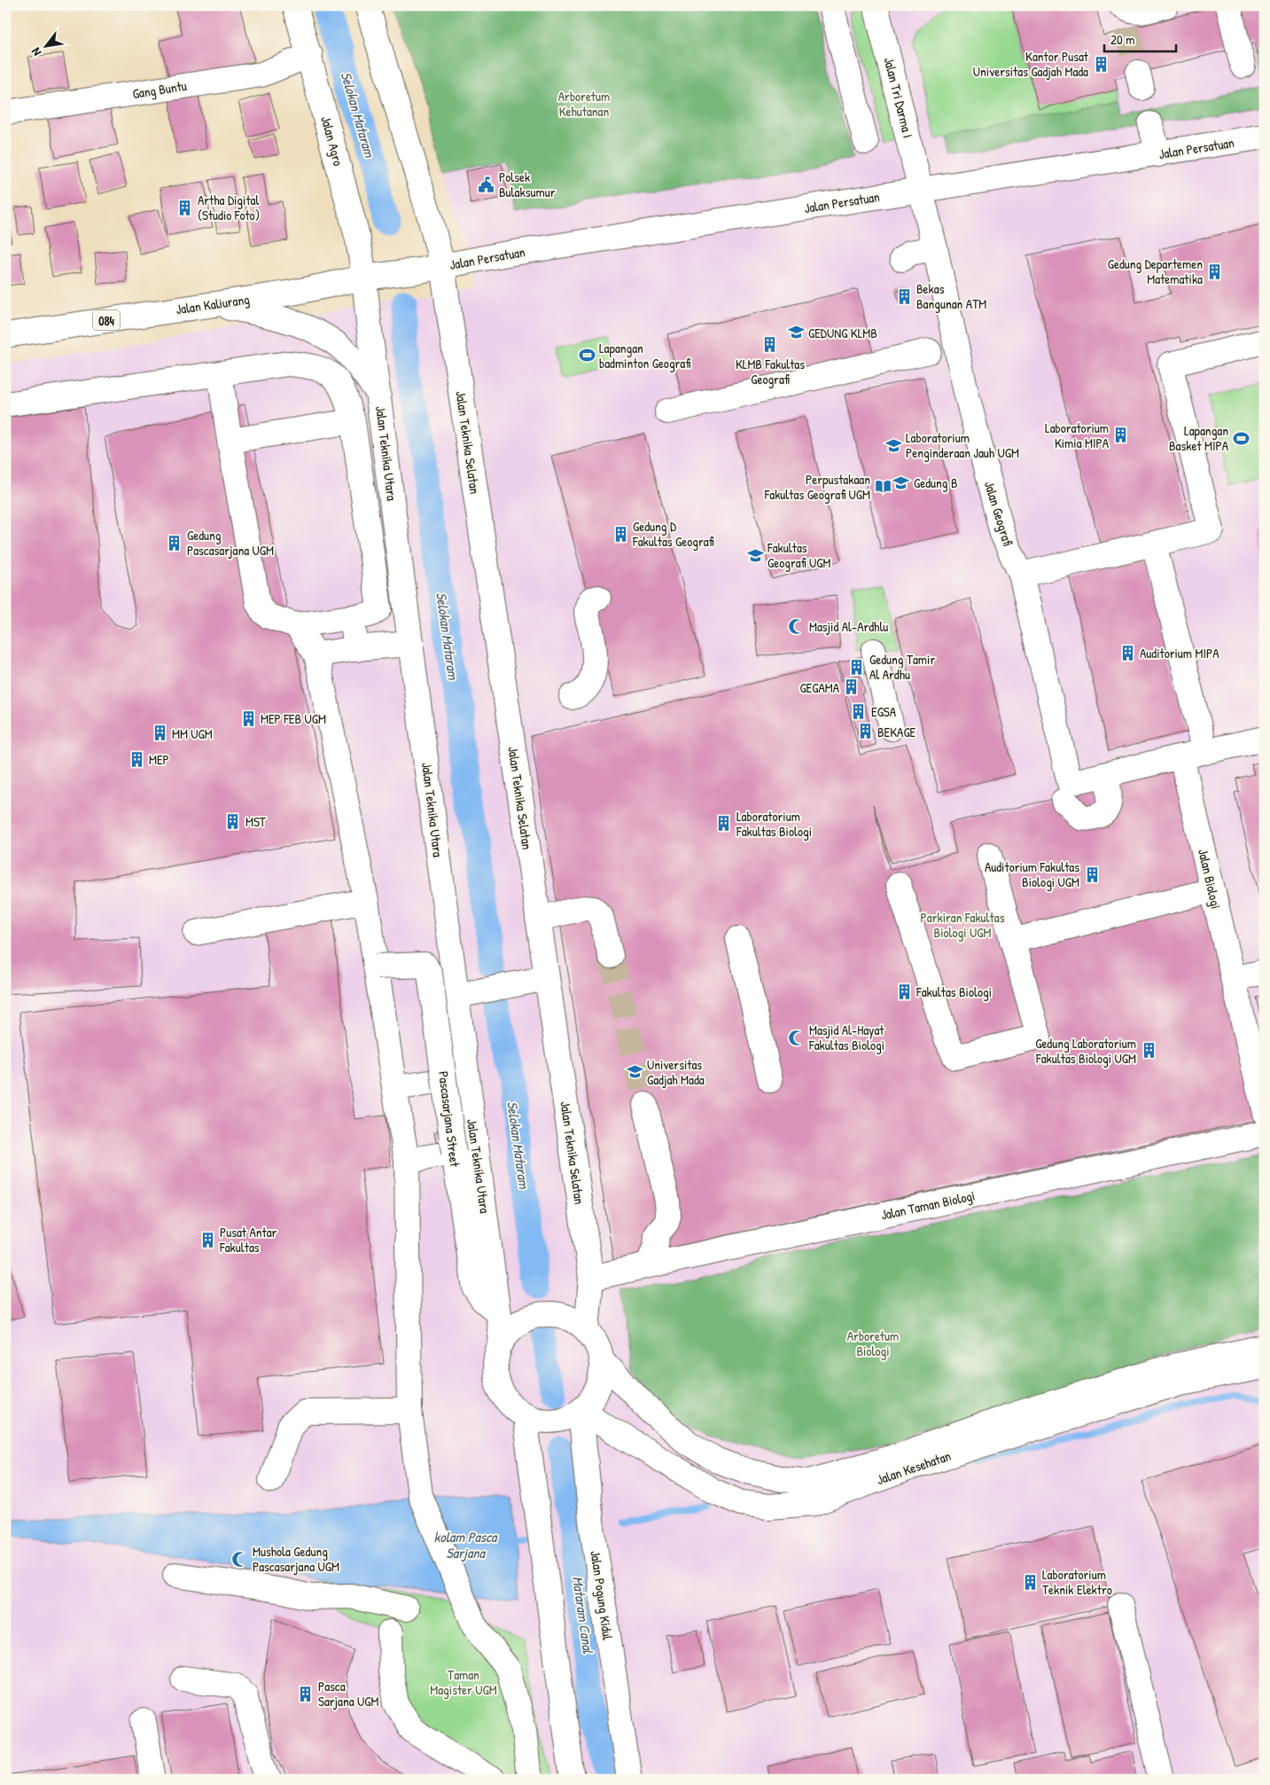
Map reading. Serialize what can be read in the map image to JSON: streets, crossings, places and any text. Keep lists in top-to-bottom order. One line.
{"streets":{"main road":["Gang Buntu","Jalan Tri Darma I","Jalan Agro","Jalan Persatuan","Jalan Kaliurang","084","Jalan Teknika Selatan","Jalan Teknika Utara","Jalan Geografi","Jalan Biologi","Pascasarjana Street","Jalan Taman Biologi","Jalan Kesehatan","Jalan Pogung Kidul"]},"crossings":[["Gang Buntu","Jalan Agro"],["Jalan Tri Darma I","Jalan Persatuan"],["Jalan Tri Darma I","Jalan Geografi"],["Jalan Agro","Jalan Kaliurang"],["Jalan Agro","Jalan Teknika Utara"],["Jalan Persatuan","Jalan Kaliurang"],["Jalan Persatuan","Jalan Teknika Selatan"],["Jalan Persatuan","Jalan Geografi"],["Jalan Kaliurang","Jalan Teknika Selatan"],["Jalan Kaliurang","Jalan Teknika Utara"],["Jalan Teknika Selatan","Pascasarjana Street"],["Jalan Teknika Selatan","Jalan Taman Biologi"],["Jalan Teknika Selatan","Jalan Kesehatan"],["Jalan Teknika Selatan","Jalan Pogung Kidul"],["Jalan Teknika Utara","Pascasarjana Street"],["Pascasarjana Street","Jalan Kesehatan"],["Pascasarjana Street","Jalan Pogung Kidul"],["Jalan Kesehatan","Jalan Pogung Kidul"]],"water":["Selokan Mataram","kolam Pasca Sarjana","Mataram Canal"],"parks":["Arboretum Kehutanan","Parkiran Fakultas Biologi UGM","Arboretum Biologi","Taman Magister UGM"],"places":{"building":["Kantor Pusat Universitas Gadjah Mada","Artha Digital (Studio Foto)","Gedung Departemen Matematika","Bekas Bangunan ATM","KLMB Fakultas Geografi","Laboratorium Kimia MIPA","Gedung D Fakultas Geografi","Gedung Pascasarjana UGM","Auditorium MIPA","Gedung Tamir Al Ardhu","GEGAMA","EGSA","MEP FEB UGM","BEKAGE","MM UGM","MEP","MST","Laboratorium Fakultas Biologi","Auditorium Fakultas Biologi UGM","Fakultas Biologi","Gedung Laboratorium Fakultas Biologi UGM","Pusat Antar Fakultas","Laboratorium Teknik Elektro","Pasca Sarjana UGM"],"public building":["Polsek Bulaksumur"],"school or university":["GEDUNG KLMB","Laboratorium Penginderaan Jauh UGM","Gedung B","Fakultas Geografi UGM","Universitas Gadjah Mada"],"sports":["Lapangan badminton Geografi","Lapangan Basket MIPA"],"library":["Perpustakaan Fakultas Geografi UGM"],"mosque":["Masjid Al-Ardhlu","Masjid Al-Hayat Fakultas Biologi","Mushola Gedung Pascasarjana UGM"]},"scale_bar":"20 m","north":"bottom left"}
